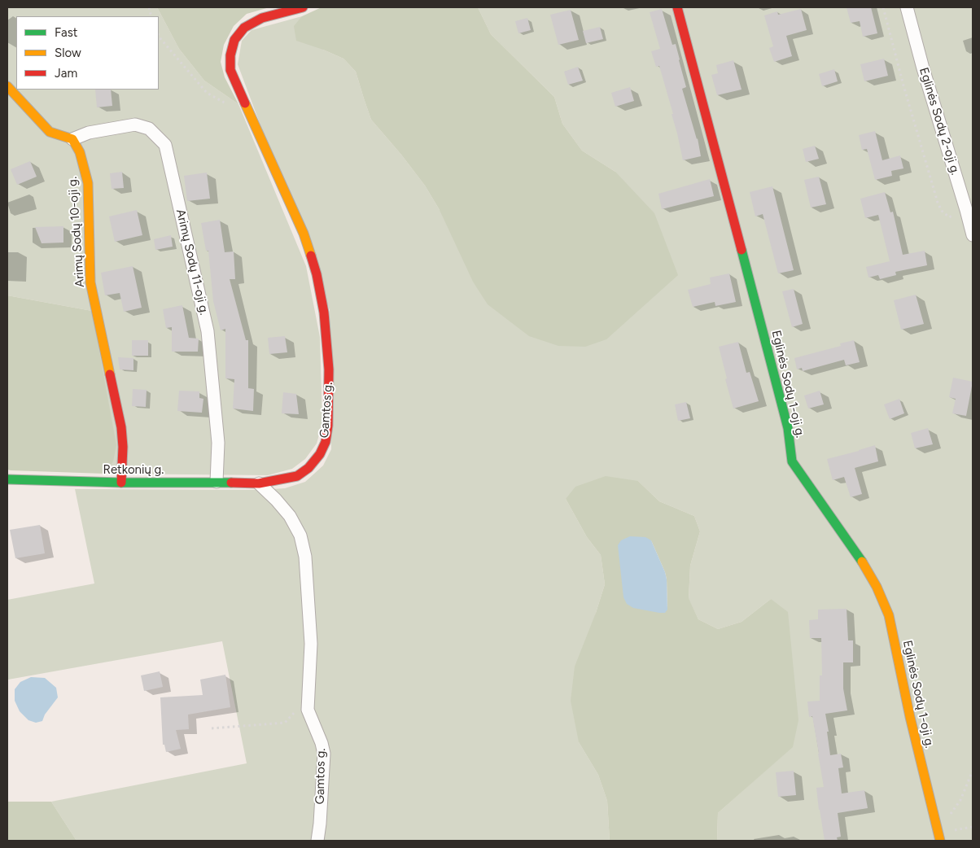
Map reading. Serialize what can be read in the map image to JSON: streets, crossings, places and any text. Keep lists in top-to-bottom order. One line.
{"streets":{"street":["Eglinės Sodų 2-oji g.","Arimų Sodų 10-oji g.","Arimų Sodų 11-oji g.","Eglinės Sodų 1-oji g.","Gamtos g.","Retkonių g."]},"crossings":[["Arimų Sodų 10-oji g.","Arimų Sodų 11-oji g."],["Arimų Sodų 10-oji g.","Retkonių g."],["Arimų Sodų 11-oji g.","Retkonių g."],["Gamtos g.","Retkonių g."]],"legend":["Fast","Slow","Jam"]}
